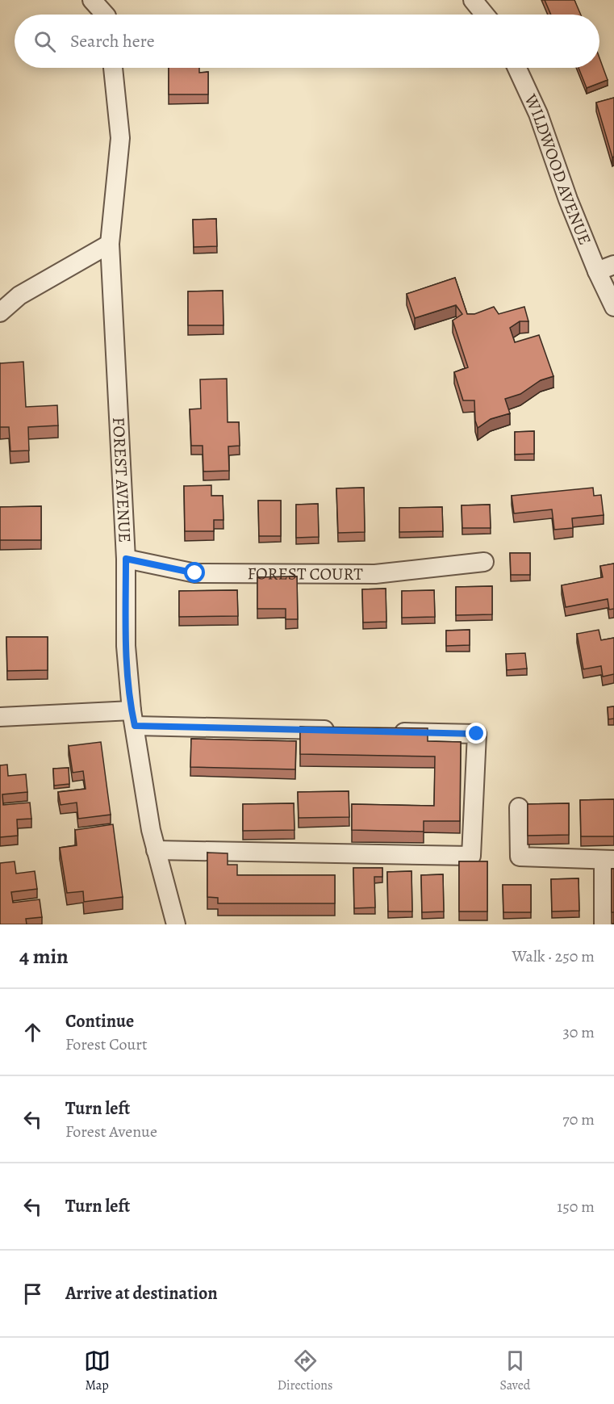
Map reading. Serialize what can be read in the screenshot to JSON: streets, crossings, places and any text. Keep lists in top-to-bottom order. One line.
{"streets":{"street":["WILDWOOD AVENUE","FOREST AVENUE","FOREST COURT"]},"crossings":[["FOREST AVENUE","FOREST COURT"]],"page":{"search":"Search here","heading":["4 min","Walk · 250 m"],"list":[["Continue","Forest Court","30 m"],["Turn left","Forest Avenue","70 m"],["Turn left","150 m"],"Arrive at destination"],"nav":["Map","Directions","Saved"]}}
